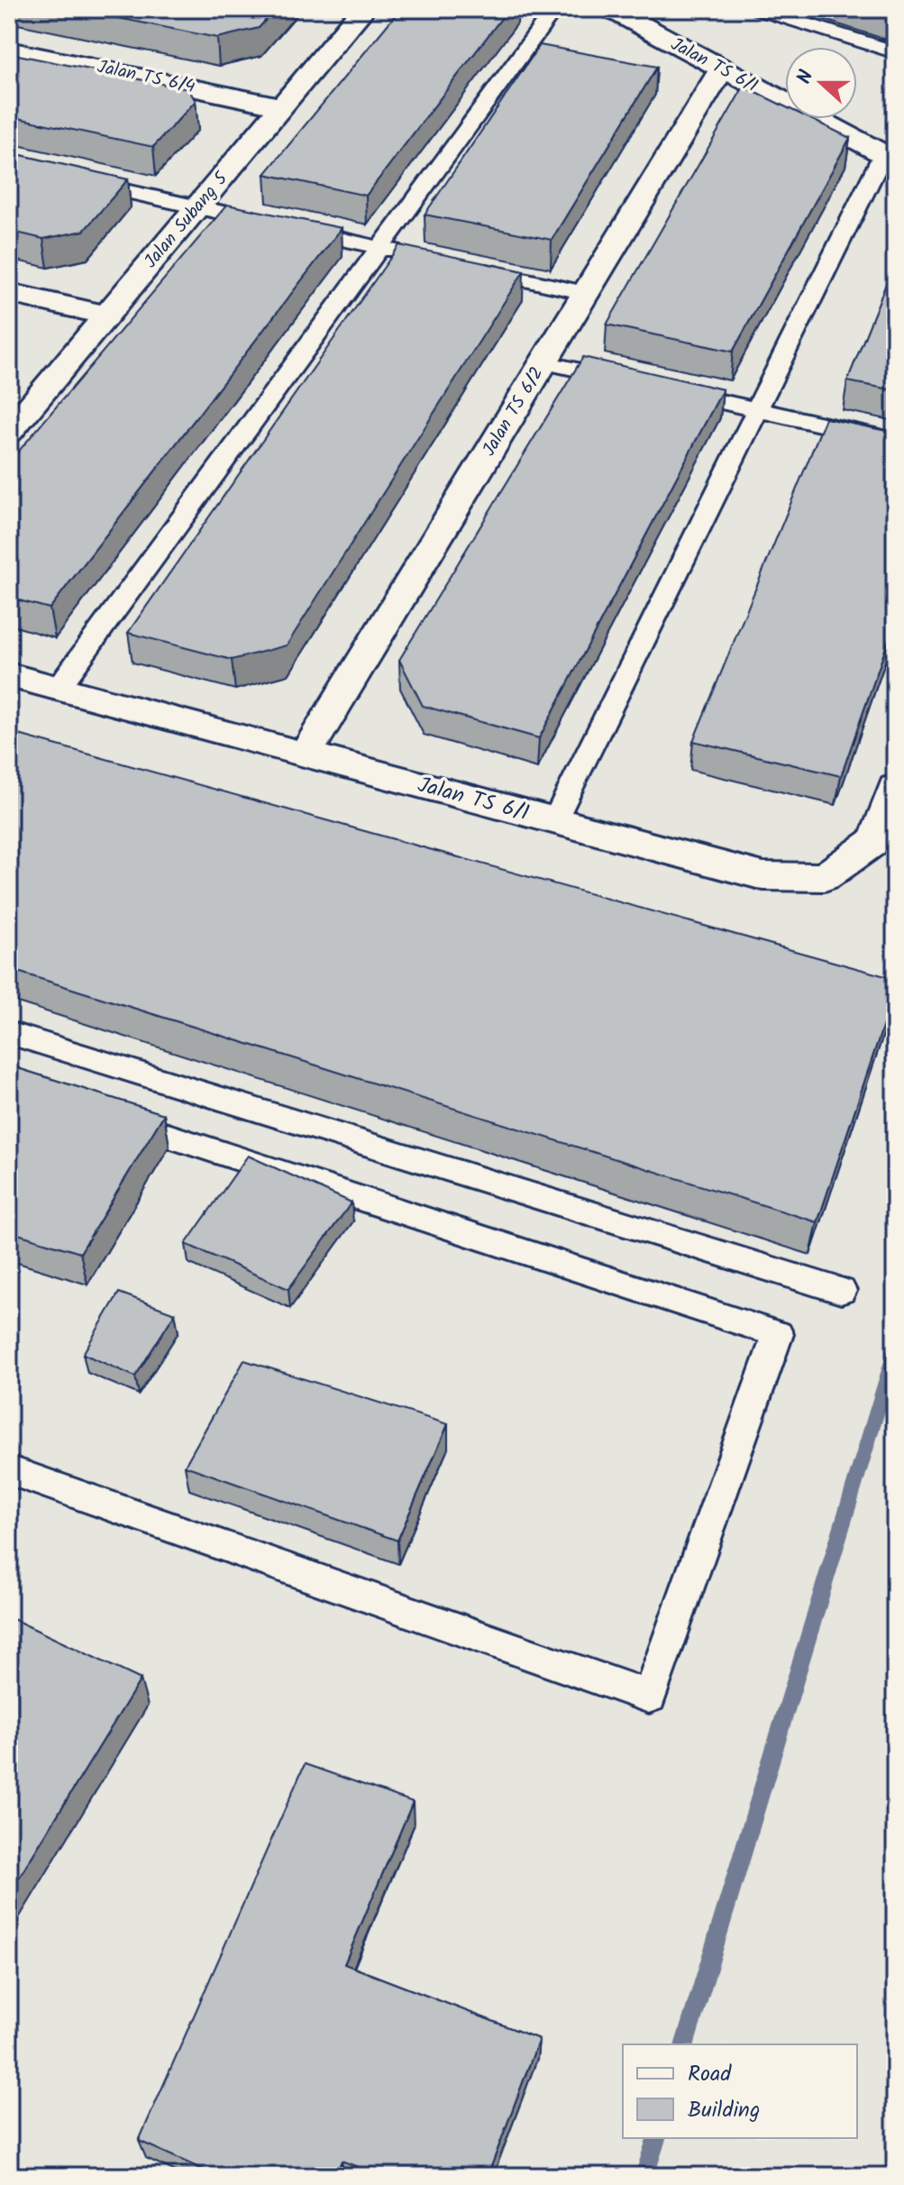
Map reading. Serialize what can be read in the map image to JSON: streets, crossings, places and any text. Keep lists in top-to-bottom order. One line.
{"streets":{"street":["Jalan TS 6/1","Jalan TS 6/4","Jalan Subang 5","Jalan TS 6/2"]},"crossings":[["Jalan TS 6/1","Jalan TS 6/2"],["Jalan TS 6/4","Jalan Subang 5"]],"legend":["Road","Building"],"north":"left"}
